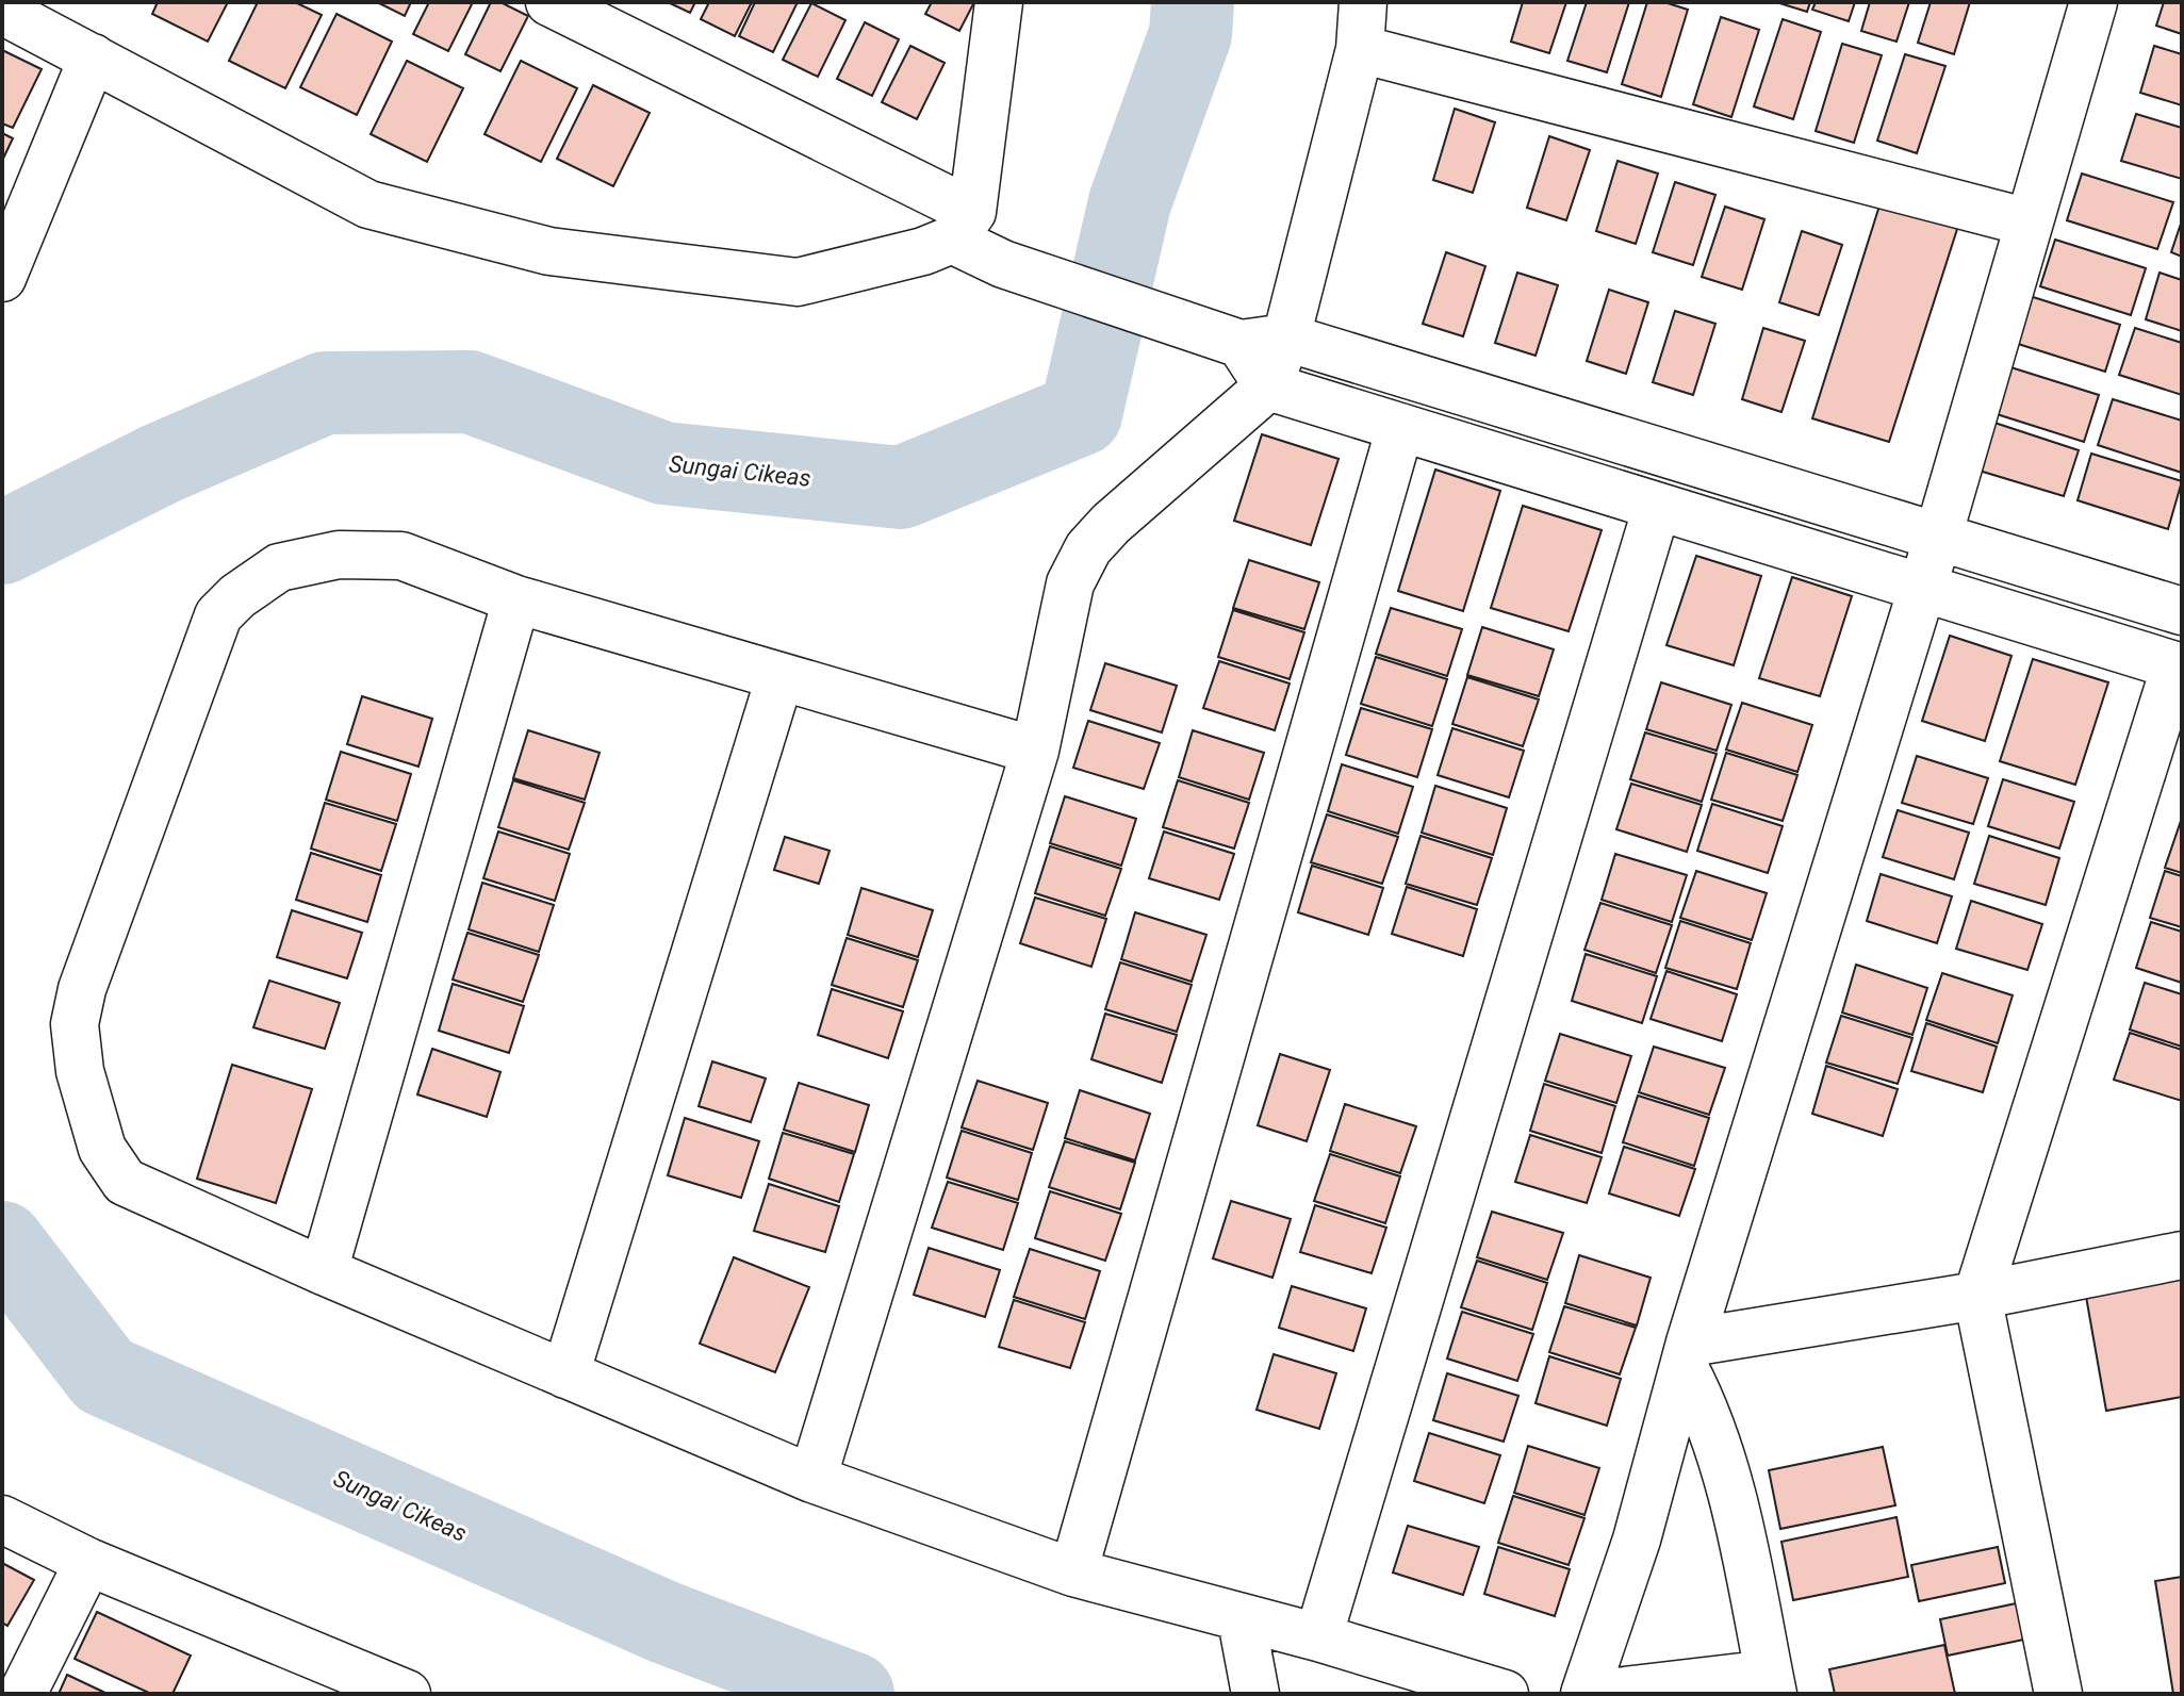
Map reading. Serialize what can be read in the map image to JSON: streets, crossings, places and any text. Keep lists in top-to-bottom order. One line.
{"water":["Sungai Cikeas"]}
